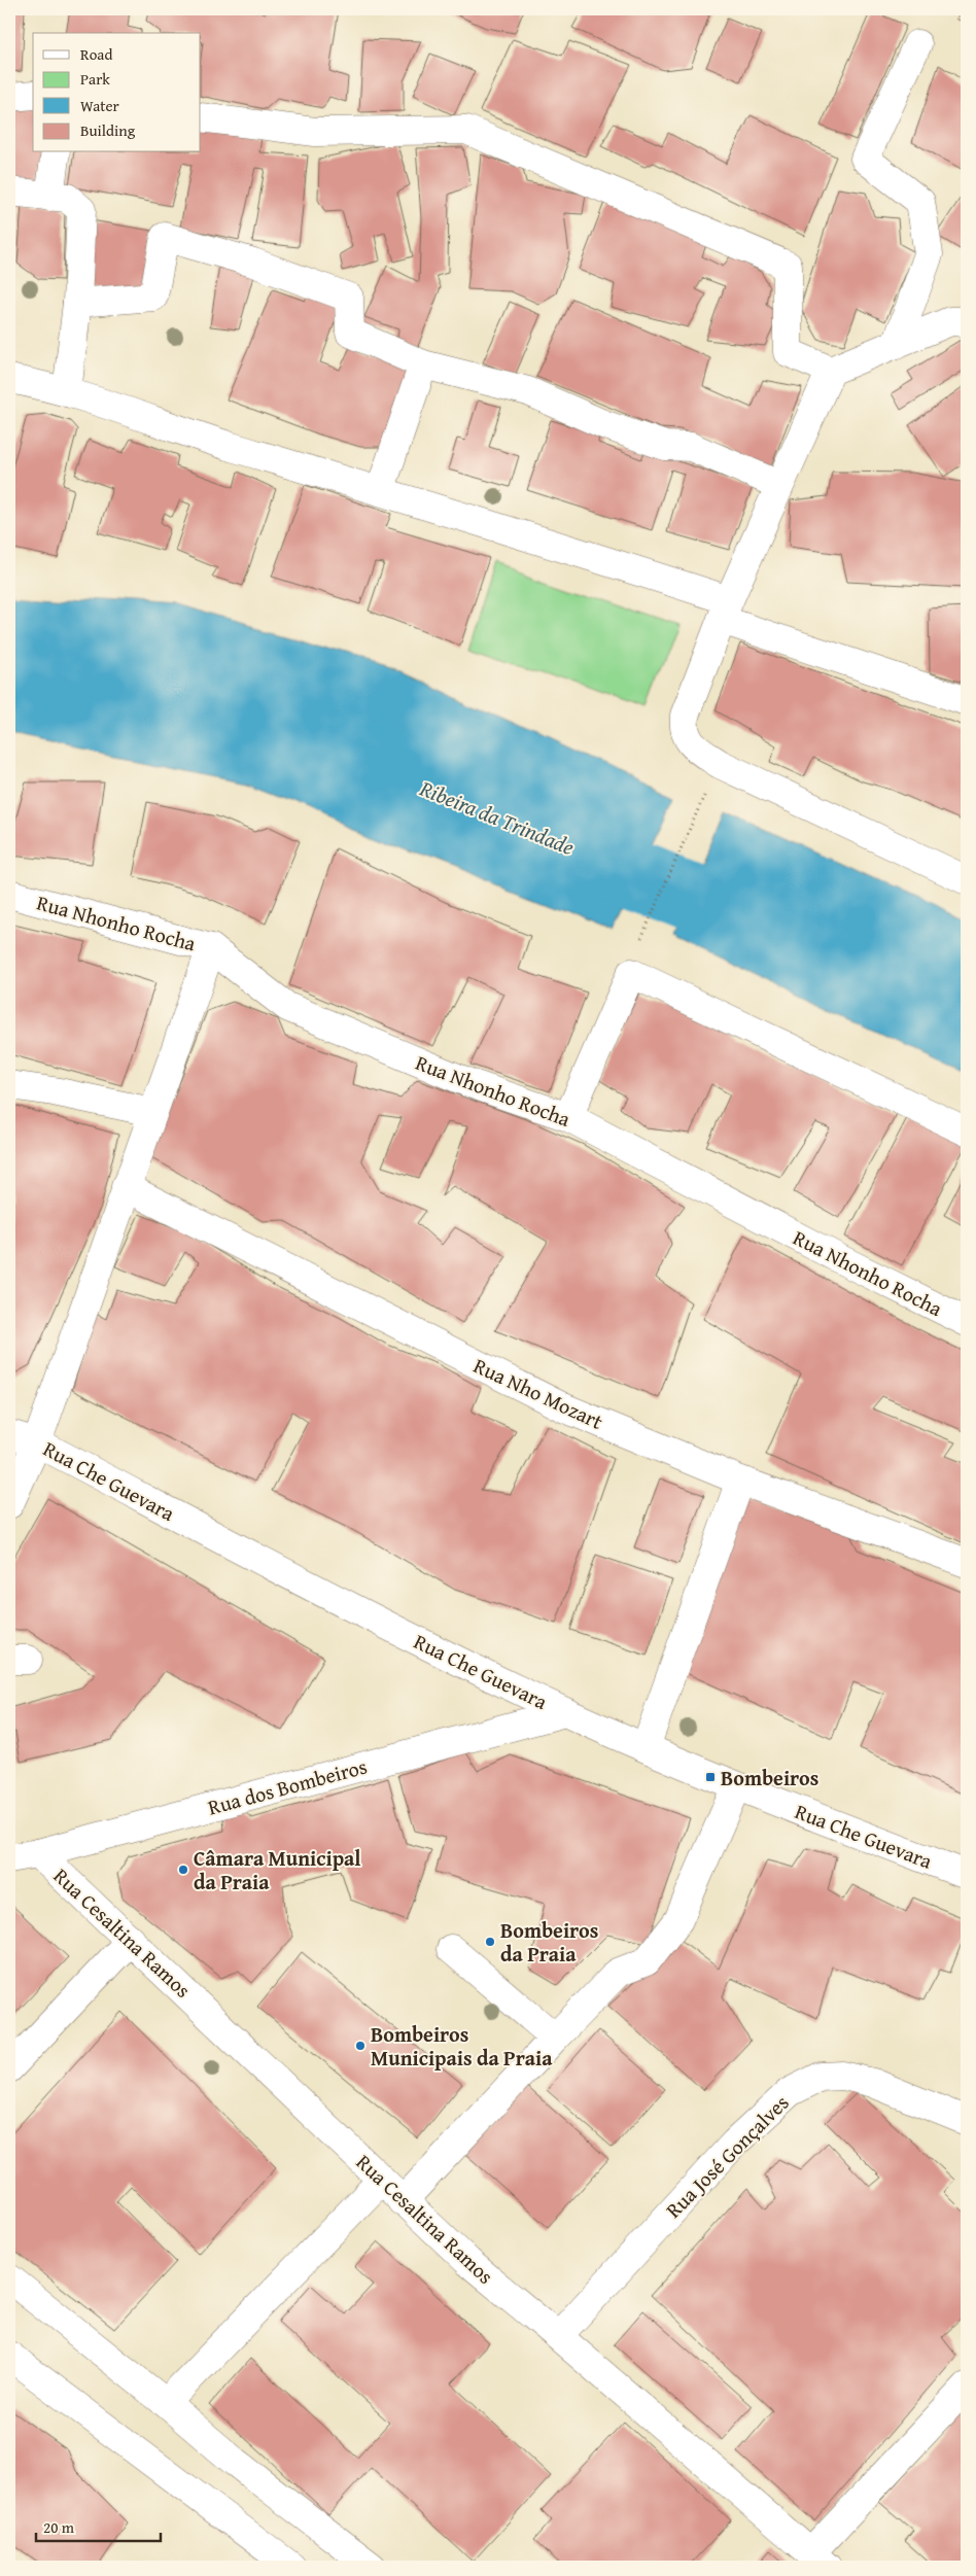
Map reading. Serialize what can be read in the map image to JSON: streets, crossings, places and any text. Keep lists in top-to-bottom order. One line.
{"streets":{"street":["Rua Nhonho Rocha","Rua Nho Mozart","Rua Che Guevara","Rua dos Bombeiros","Rua Cesaltina Ramos","Rua José Gonçalves"]},"crossings":[["Rua Che Guevara","Rua dos Bombeiros"],["Rua dos Bombeiros","Rua Cesaltina Ramos"],["Rua Cesaltina Ramos","Rua José Gonçalves"]],"water":["Ribeira da Trindade"],"places":{"transit":["Bombeiros"],"other":["Câmara Municipal da Praia","Bombeiros da Praia","Bombeiros Municipais da Praia"]},"legend":["Road","Park","Water","Building"],"scale_bar":"20 m"}
